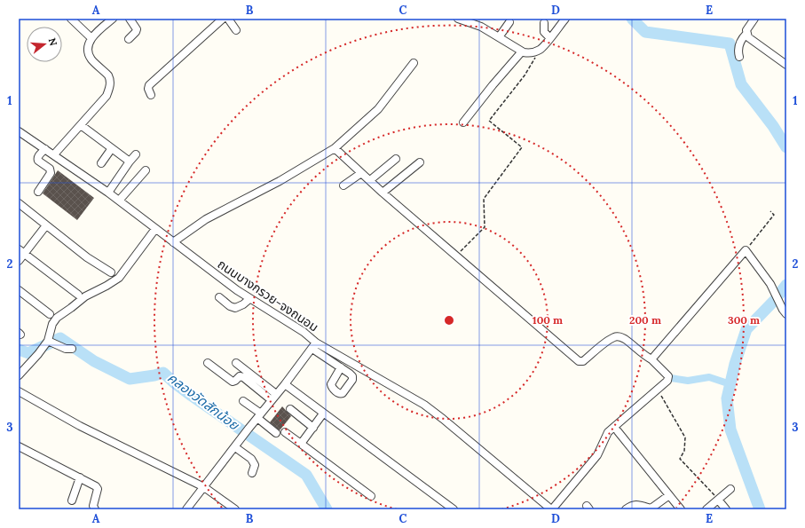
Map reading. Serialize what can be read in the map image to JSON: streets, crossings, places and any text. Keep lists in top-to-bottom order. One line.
{"streets":{"street":["ถนนบางกรวย-จงถนอม"]},"water":["คลองวัดสักน้อย"],"north":"right","grid":{"columns":["A","B","C","D","E"],"rows":["1","2","3"]},"rings":["100 m","200 m","300 m"]}
